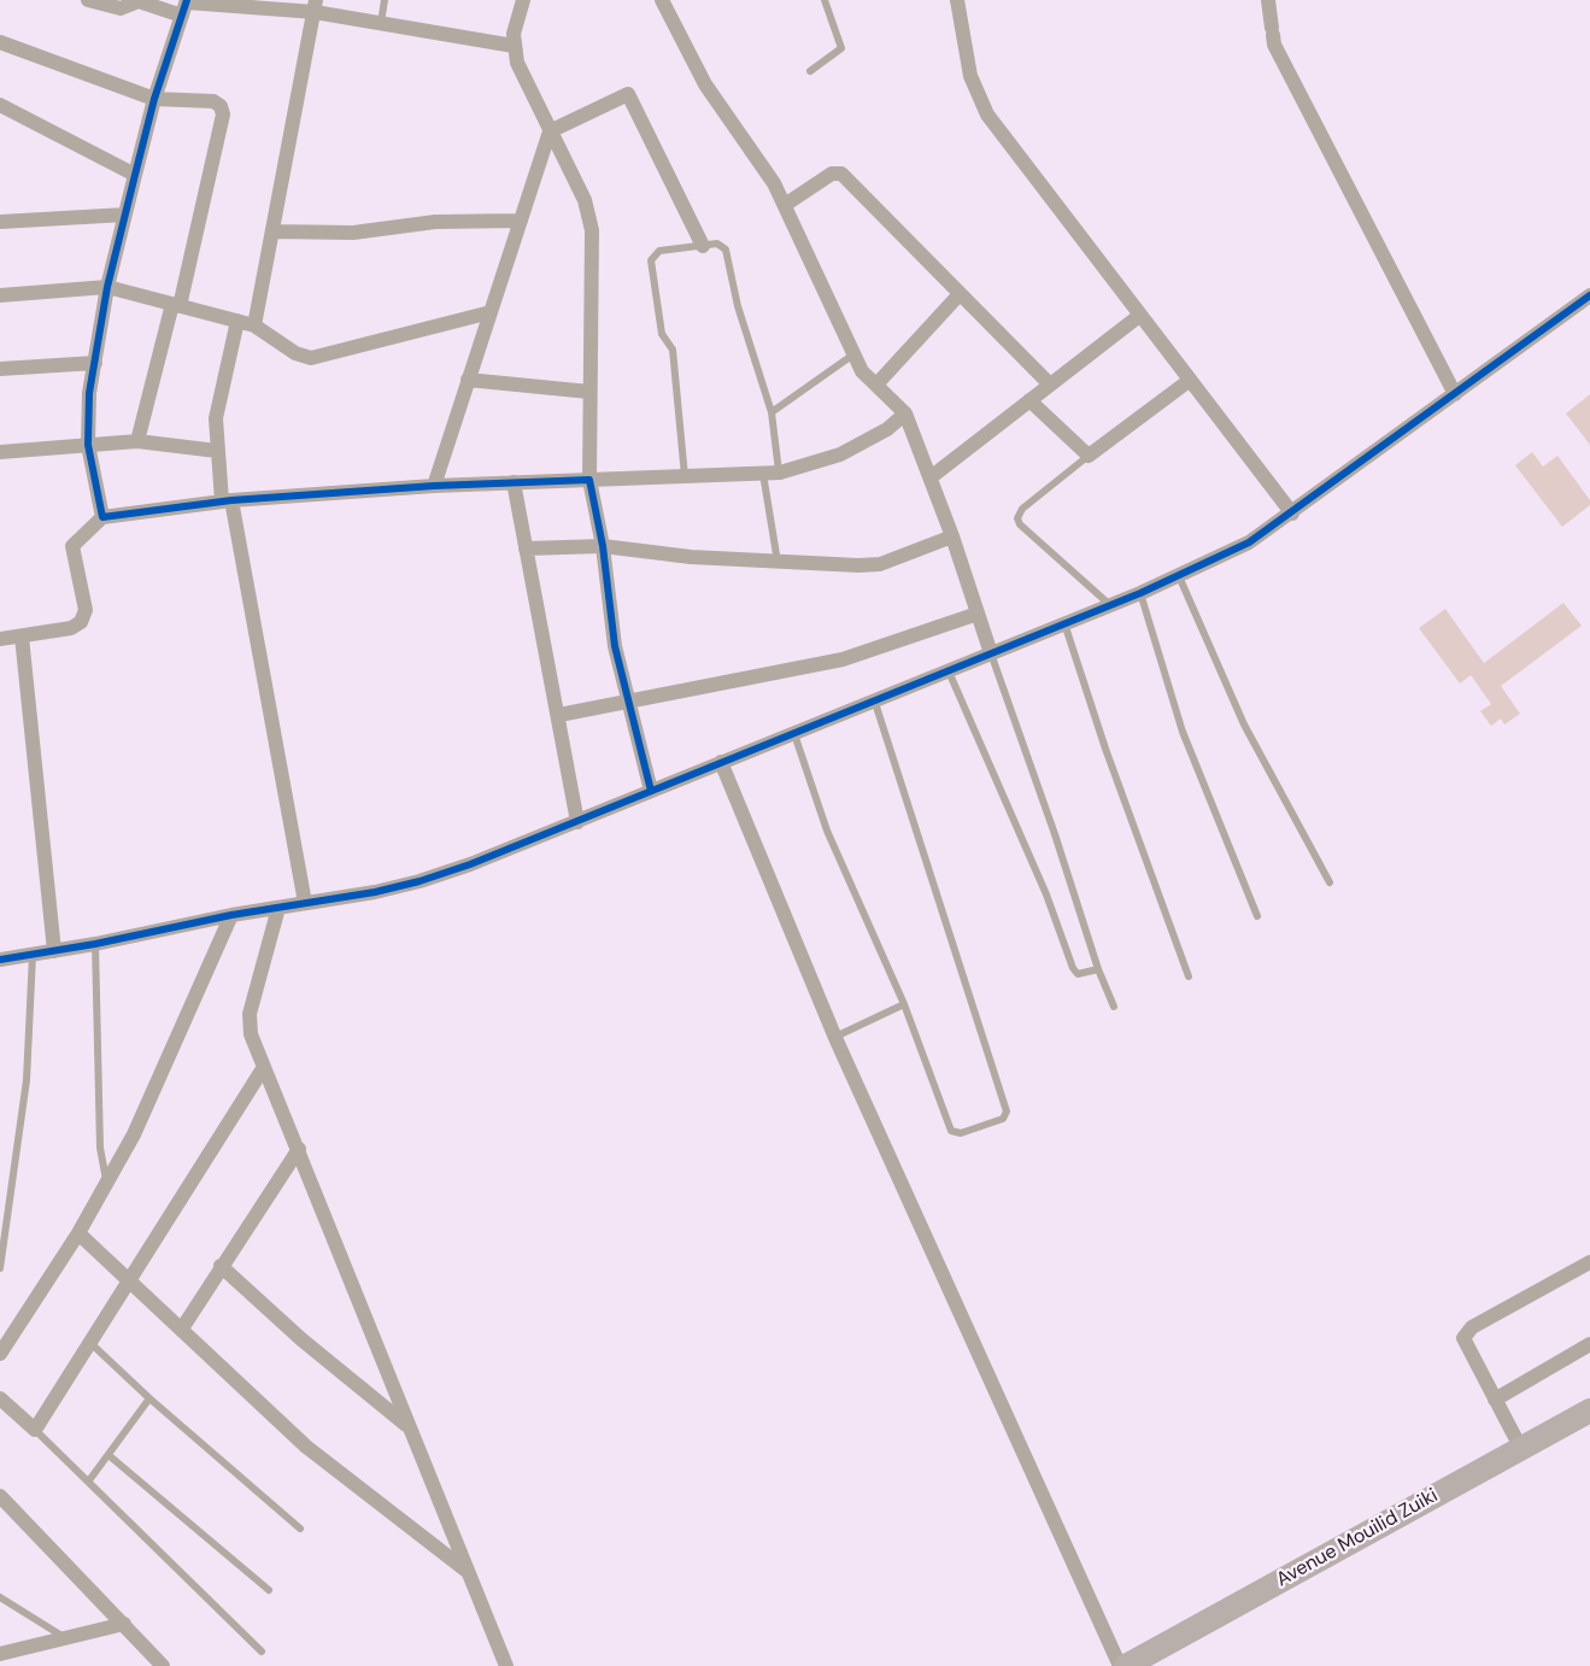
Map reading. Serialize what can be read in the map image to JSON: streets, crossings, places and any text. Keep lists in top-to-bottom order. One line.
{"streets":{"main road":["Avenue Mouilid Zuiki"]}}
